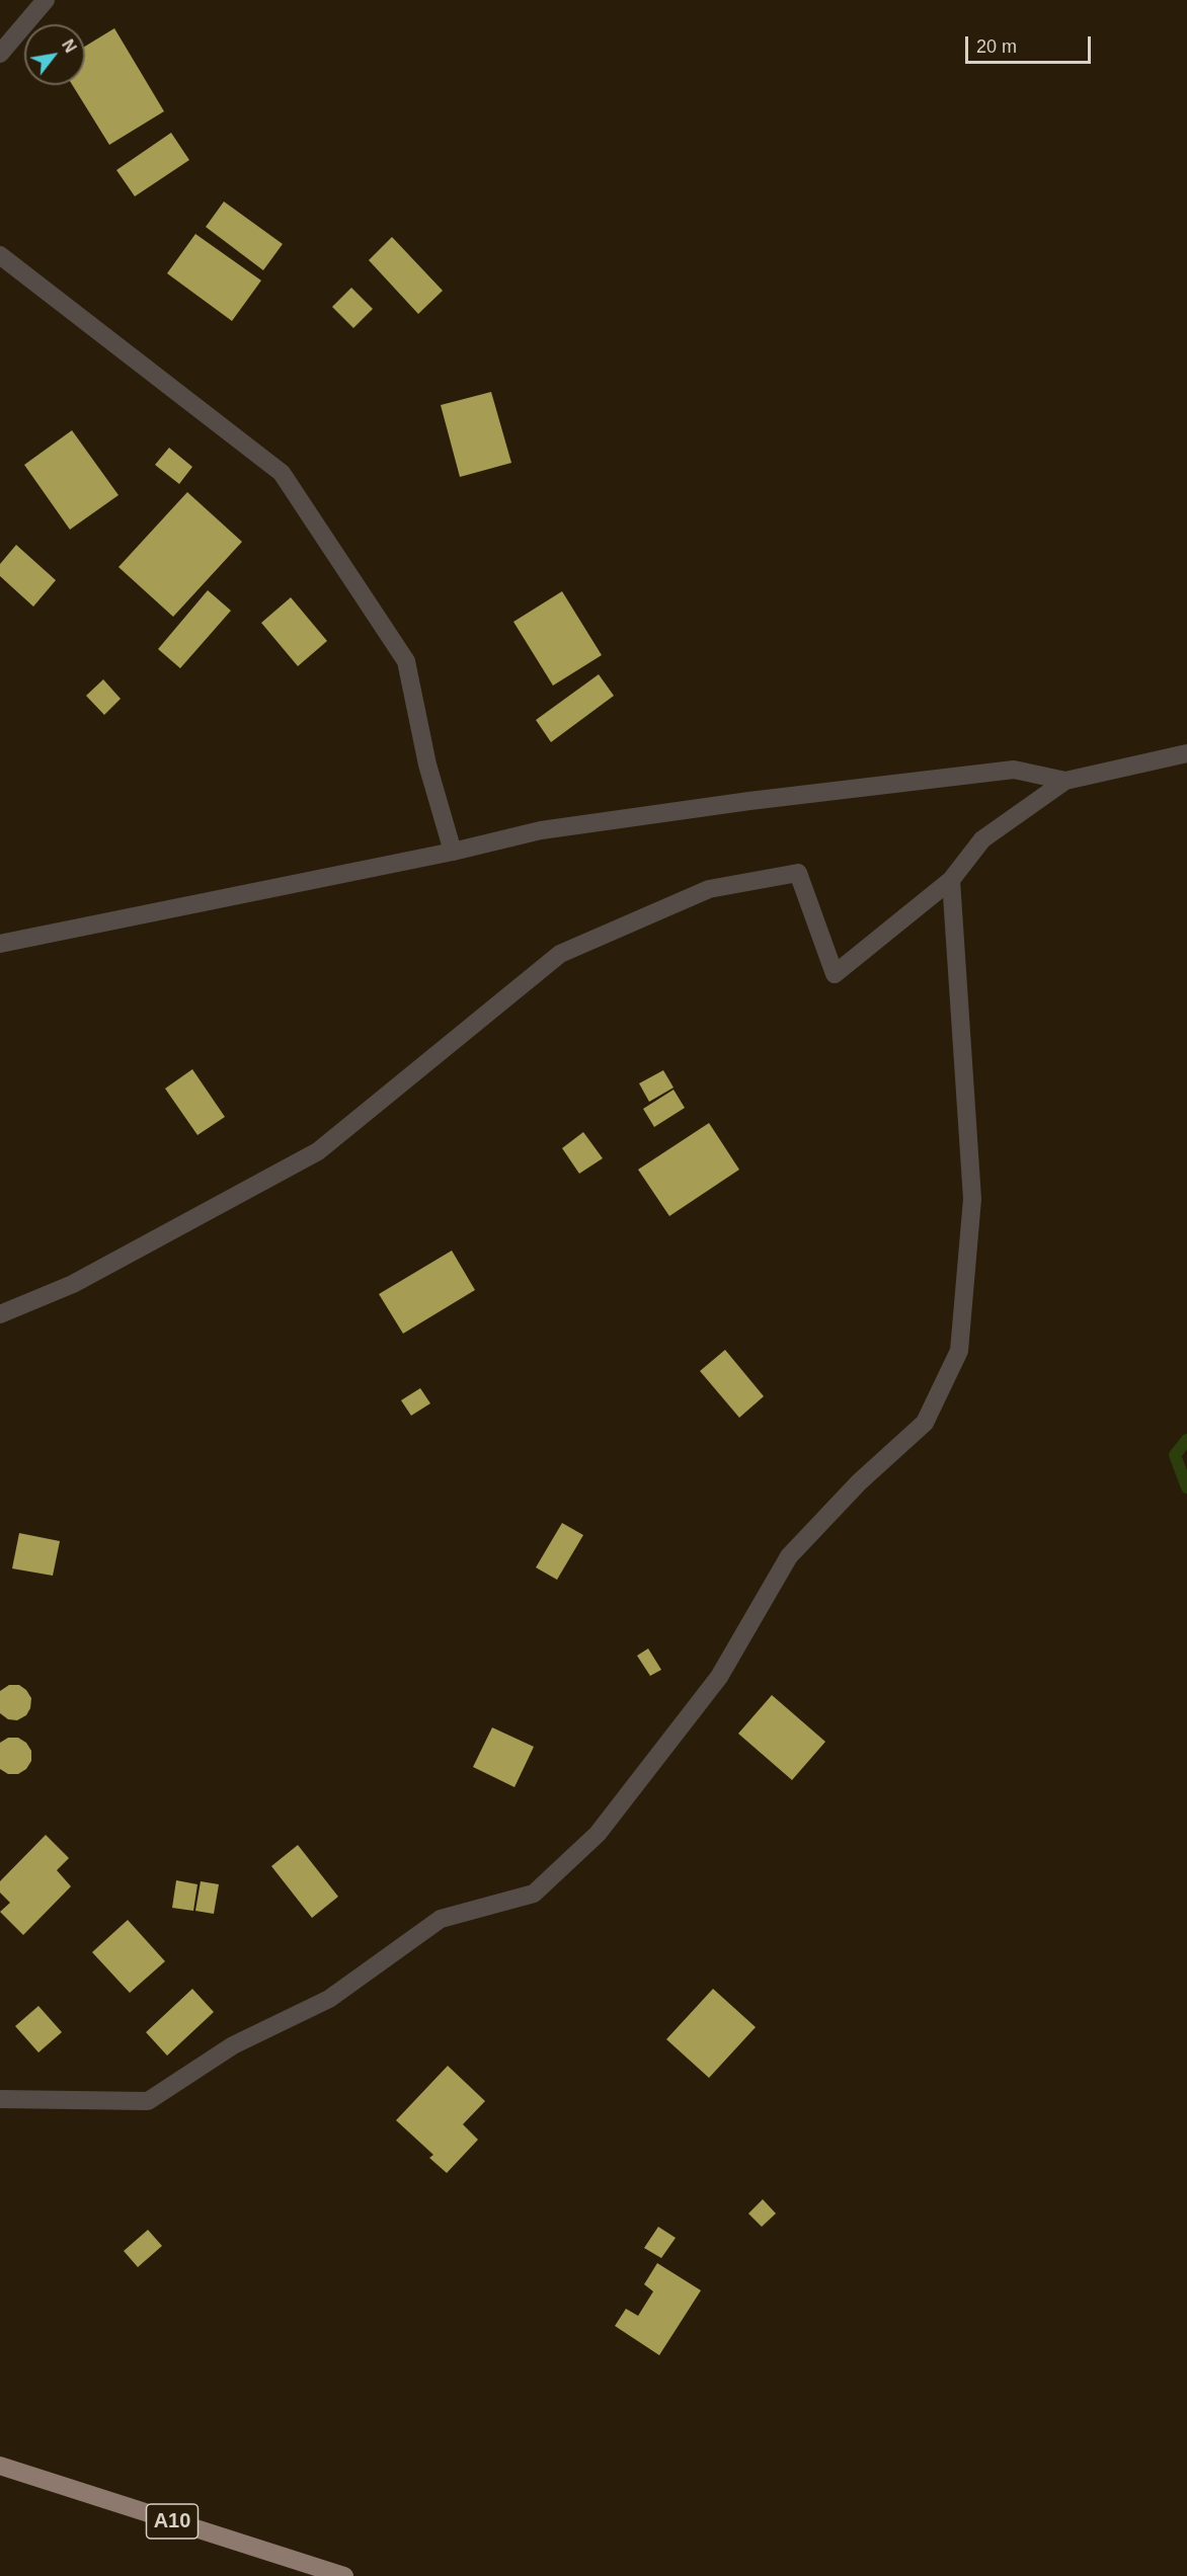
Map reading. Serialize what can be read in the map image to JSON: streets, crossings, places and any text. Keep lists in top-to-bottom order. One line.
{"streets":{"main road":["A10"]},"scale_bar":"20 m","north":"top right"}
